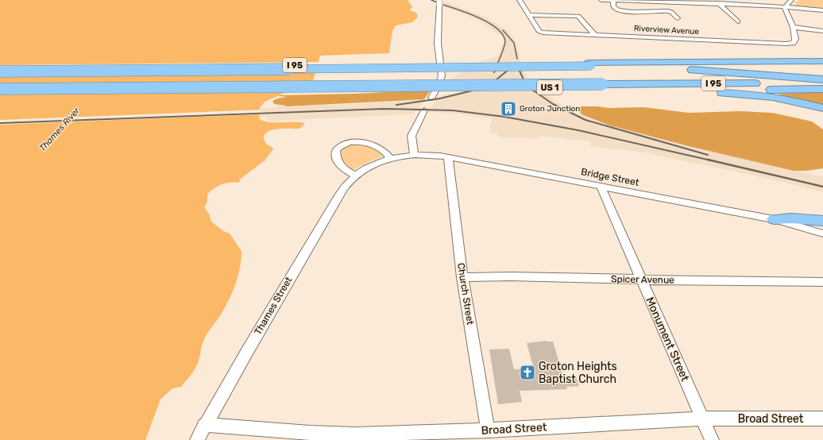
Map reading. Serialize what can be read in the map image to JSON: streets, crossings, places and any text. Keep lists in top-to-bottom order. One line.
{"streets":{"highway":["I 95","US 1"],"street":["Riverview Avenue","Bridge Street","Spicer Avenue","Church Street","Thames Street","Monument Street","Broad Street"]},"crossings":[["I 95","US 1"],["Bridge Street","Church Street"],["Bridge Street","Thames Street"],["Bridge Street","Monument Street"],["Spicer Avenue","Church Street"],["Spicer Avenue","Monument Street"],["Church Street","Broad Street"],["Thames Street","Broad Street"],["Monument Street","Broad Street"]],"water":["Thames River"],"places":{"building":["Groton Junction"],"church":["Groton Heights Baptist Church"]}}
